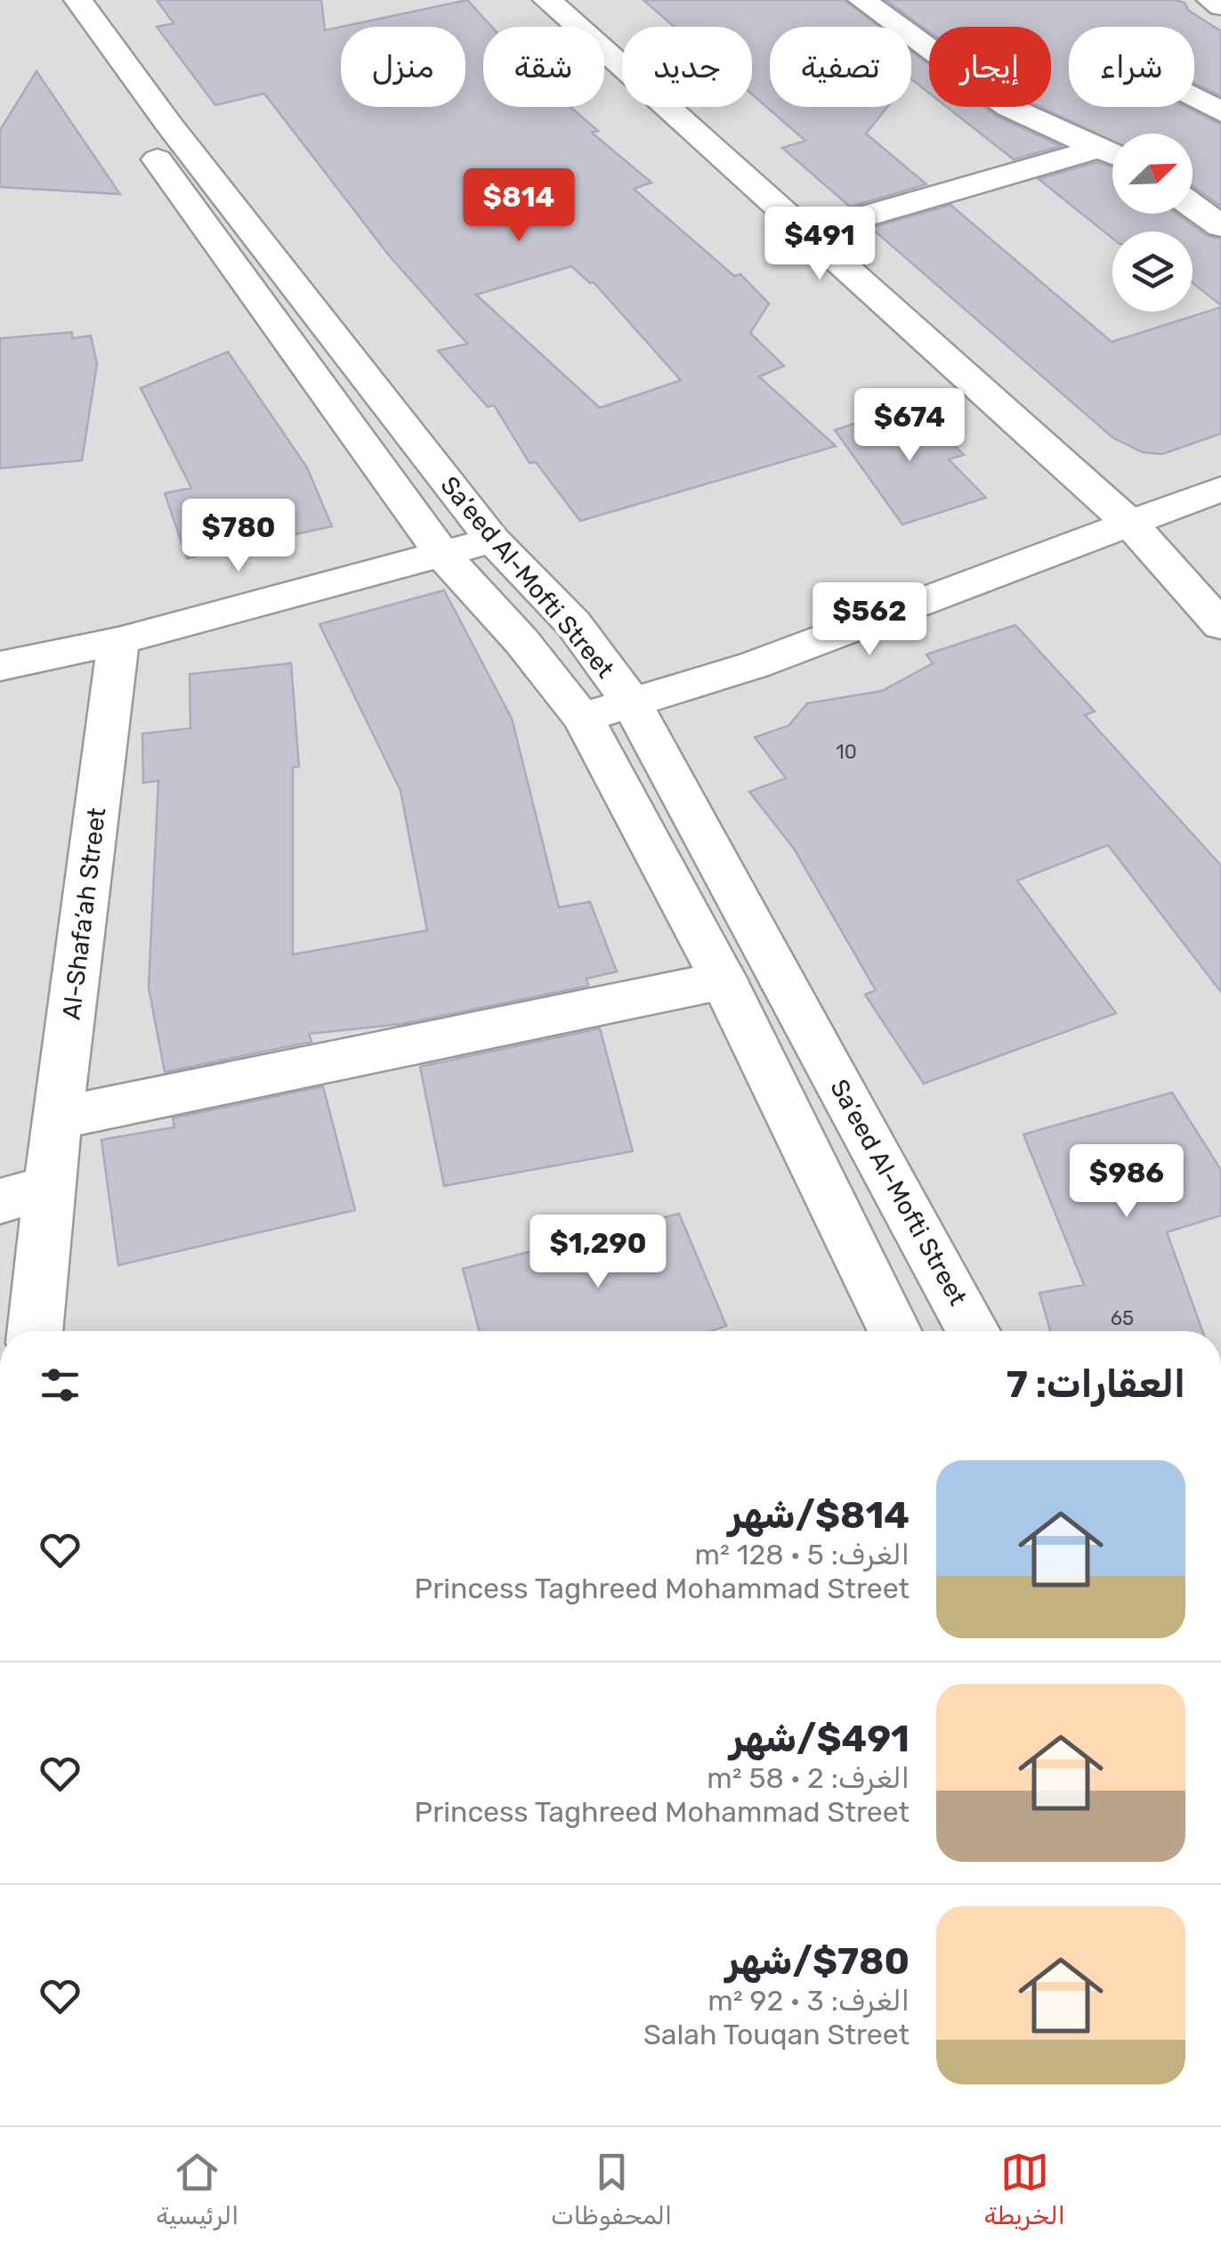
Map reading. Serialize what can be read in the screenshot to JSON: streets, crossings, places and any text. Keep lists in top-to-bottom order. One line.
{"streets":{"street":["Sa’eed Al-Mofti Street","Al-Shafa‘ah Street"]},"house_numbers":["10","65"],"north":"top right","page":{"chip":["شراء","إيجار","تصفية","جديد","شقة","منزل"],"price":["$814","$491","$674","$780","$562","$986","$1,290"],"heading":"العقارات: 7","list":[{"name":"$814/شهر","note":"الغرف: 5 · 128 m² · Princess Taghreed Mohammad Street"},{"name":"$491/شهر","note":"الغرف: 2 · 58 m² · Princess Taghreed Mohammad Street"},{"name":"$780/شهر","note":"الغرف: 3 · 92 m² · Salah Touqan Street"}],"tabs":["الخريطة","المحفوظات","الرئيسية"]}}
